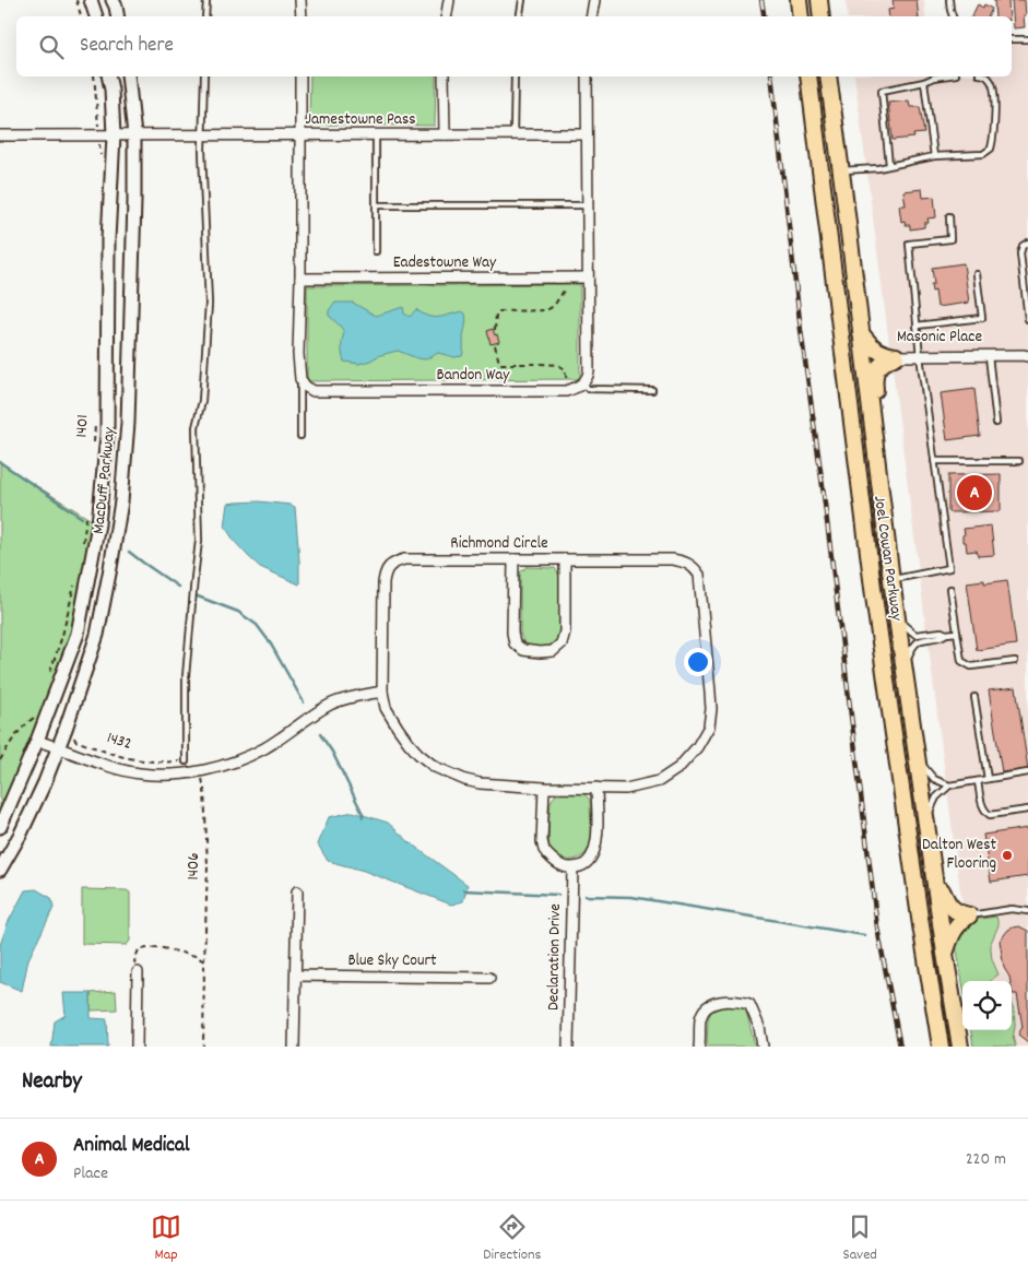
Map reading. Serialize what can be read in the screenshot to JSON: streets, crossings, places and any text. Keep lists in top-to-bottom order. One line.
{"streets":{"main road":["Masonic Place","Joel Cowan Parkway"],"street":["Jamestowne Pass","Eadestowne Way","Bandon Way","MacDuff Parkway","Richmond Circle","Declaration Drive","Blue Sky Court"],"path":["1401","1432","1406"]},"crossings":[["Jamestowne Pass","MacDuff Parkway"],["Masonic Place","Joel Cowan Parkway"],["MacDuff Parkway","1432"]],"places":["Dalton West Flooring"],"page":{"search":"Search here","pins":"A","heading":"Nearby","list":[{"mark":"A","name":"Animal Medical","note":"Place","value":"220 m"}],"nav":["Map","Directions","Saved"]}}
